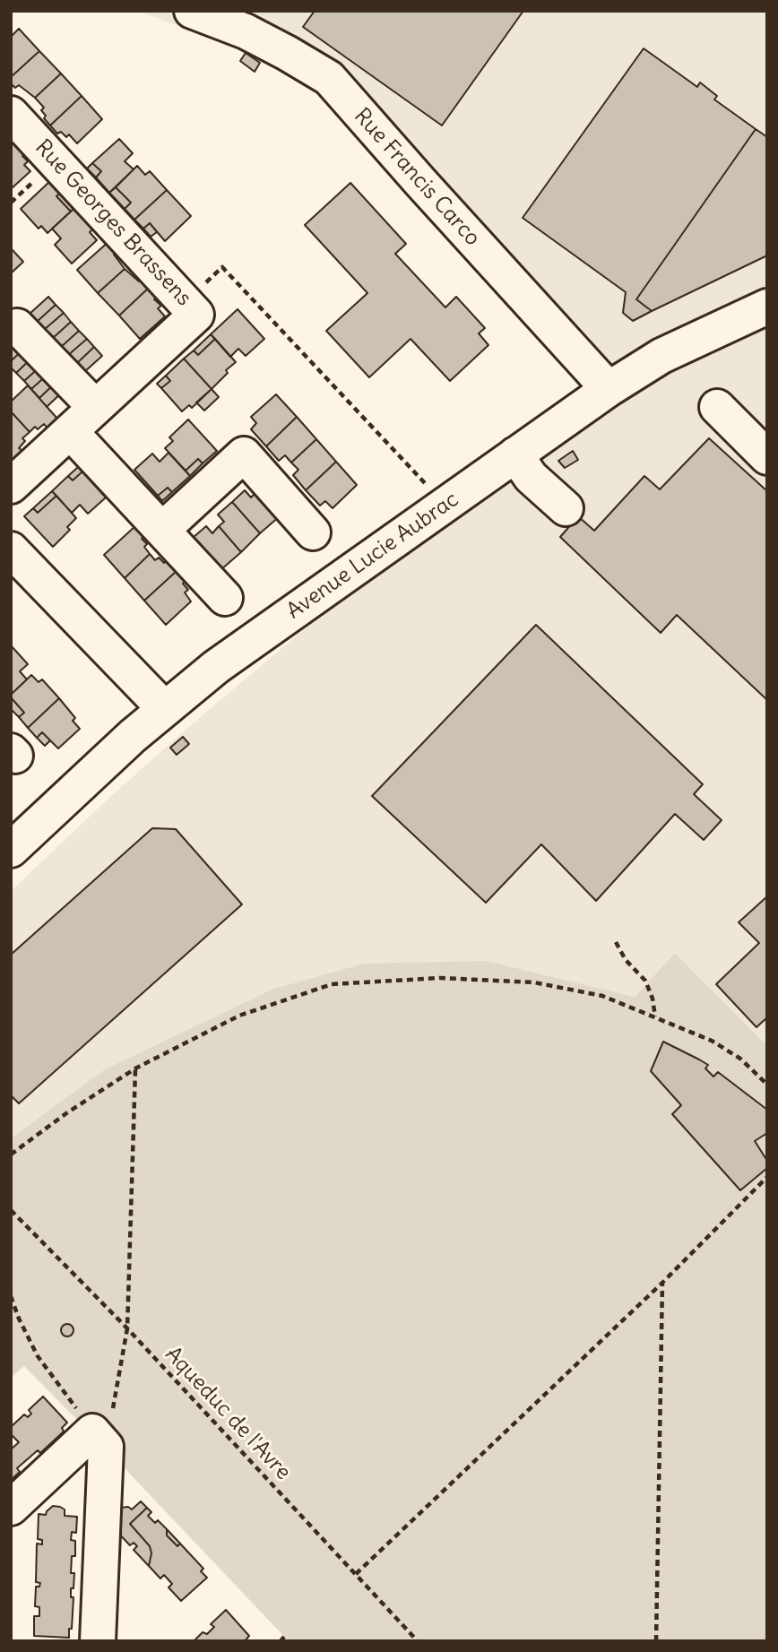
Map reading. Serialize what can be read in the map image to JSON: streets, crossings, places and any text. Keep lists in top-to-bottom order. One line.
{"streets":{"street":["Rue Francis Carco","Rue Georges Brassens","Avenue Lucie Aubrac"],"path":["Aqueduc de l'Avre"]},"crossings":[["Rue Francis Carco","Avenue Lucie Aubrac"]]}
